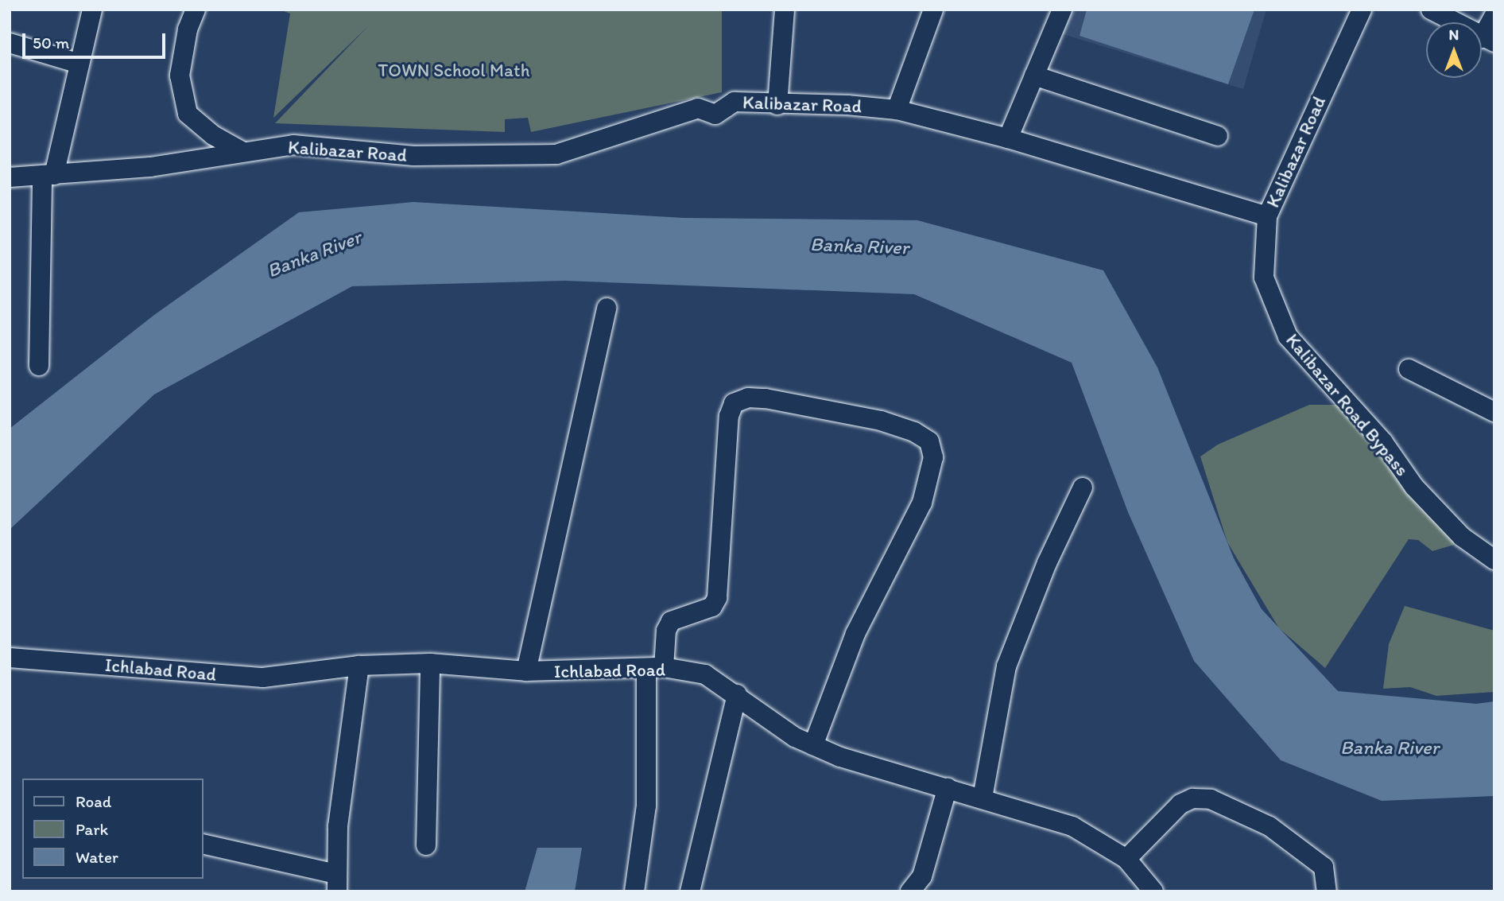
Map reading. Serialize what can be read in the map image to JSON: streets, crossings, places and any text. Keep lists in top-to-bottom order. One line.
{"streets":{"street":["Kalibazar Road","Kalibazar Road Bypass","Ichlabad Road"]},"crossings":[["Kalibazar Road","Kalibazar Road Bypass"]],"water":["Banka River"],"parks":["TOWN School Math"],"legend":["Road","Park","Water"],"scale_bar":"50 m","north":"top"}
